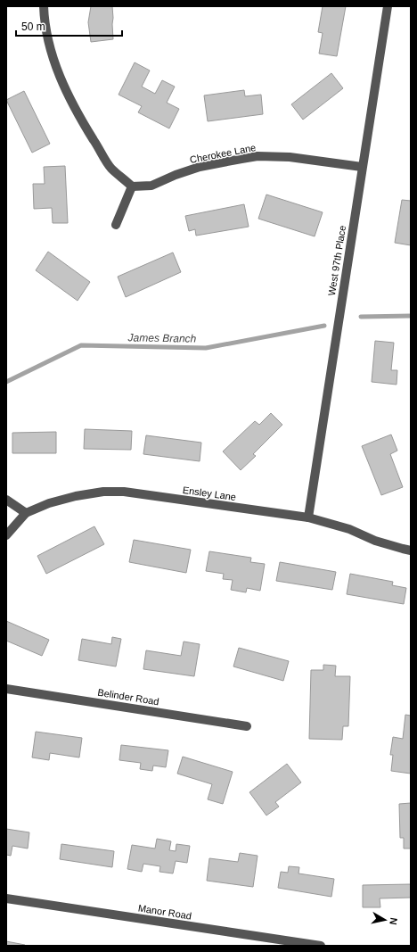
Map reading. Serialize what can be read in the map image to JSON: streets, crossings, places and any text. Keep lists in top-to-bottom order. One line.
{"streets":{"street":["Cherokee Lane","West 97th Place","Ensley Lane","Belinder Road","Manor Road"]},"crossings":[["Cherokee Lane","West 97th Place"],["West 97th Place","Ensley Lane"]],"water":["James Branch"],"scale_bar":"50 m","north":"right"}
